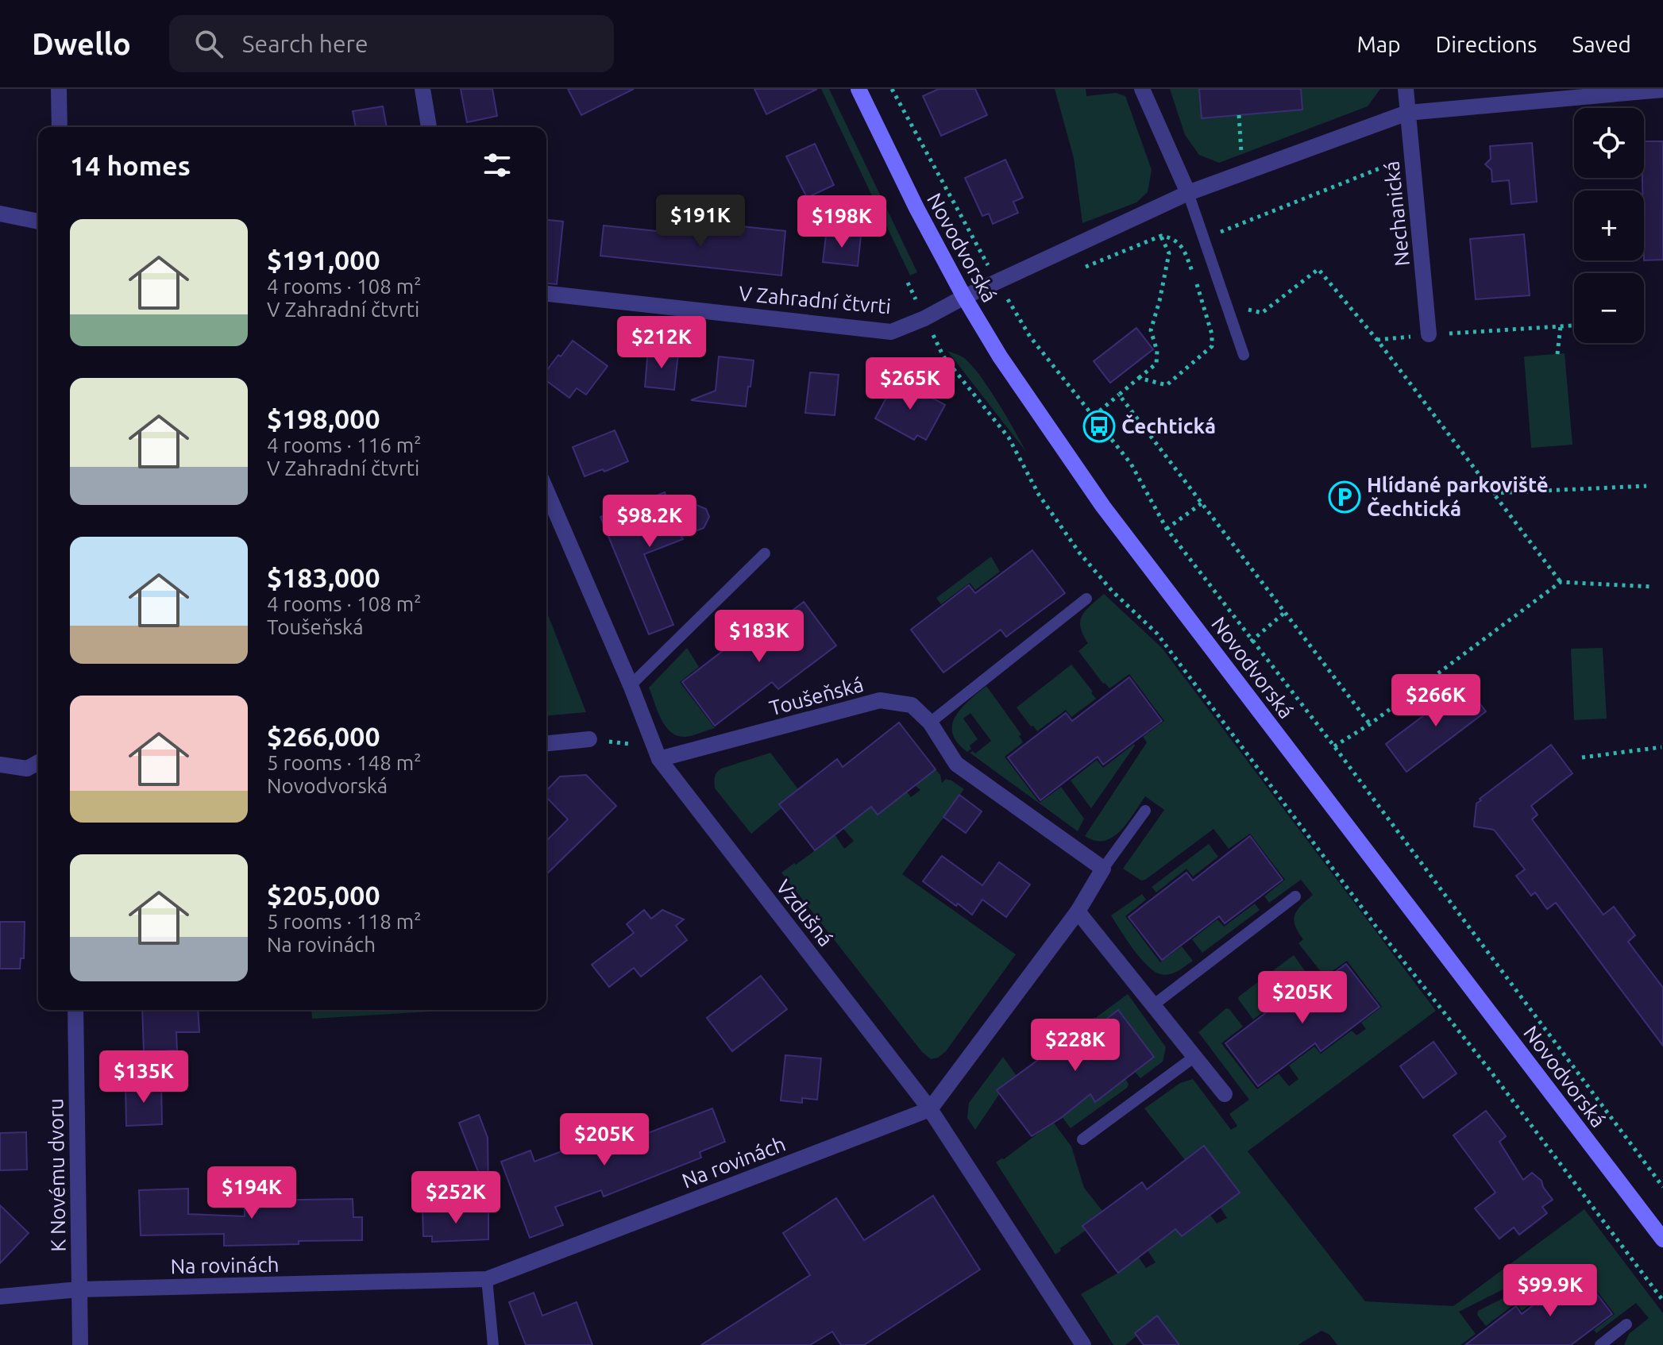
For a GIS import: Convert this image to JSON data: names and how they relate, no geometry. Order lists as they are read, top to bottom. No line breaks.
{"streets":{"main road":["Novodvorská"],"street":["Nechanická","V Zahradní čtvrti","Toušeňská","Vzdušná","Na rovinách","K Novému dvoru"]},"crossings":[["Novodvorská","V Zahradní čtvrti"],["Toušeňská","Vzdušná"],["Vzdušná","Na rovinách"],["Na rovinách","K Novému dvoru"]],"places":{"bus stop":["Čechtická"],"parking":["Hlídané parkoviště Čechtická"]},"page":{"header":"Dwello","search":"Search here","nav":["Map","Directions","Saved"],"map_buttons":["+","−"],"heading":"14 homes","price":["$191K","$198K","$212K","$265K","$98.2K","$183K","$266K","$205K","$228K","$135K","$205K","$194K","$252K","$99.9K"],"list":[{"name":"$191,000","note":"4 rooms · 108 m² · V Zahradní čtvrti"},{"name":"$198,000","note":"4 rooms · 116 m² · V Zahradní čtvrti"},{"name":"$183,000","note":"4 rooms · 108 m² · Toušeňská"},{"name":"$266,000","note":"5 rooms · 148 m² · Novodvorská"},{"name":"$205,000","note":"5 rooms · 118 m² · Na rovinách"}]}}
